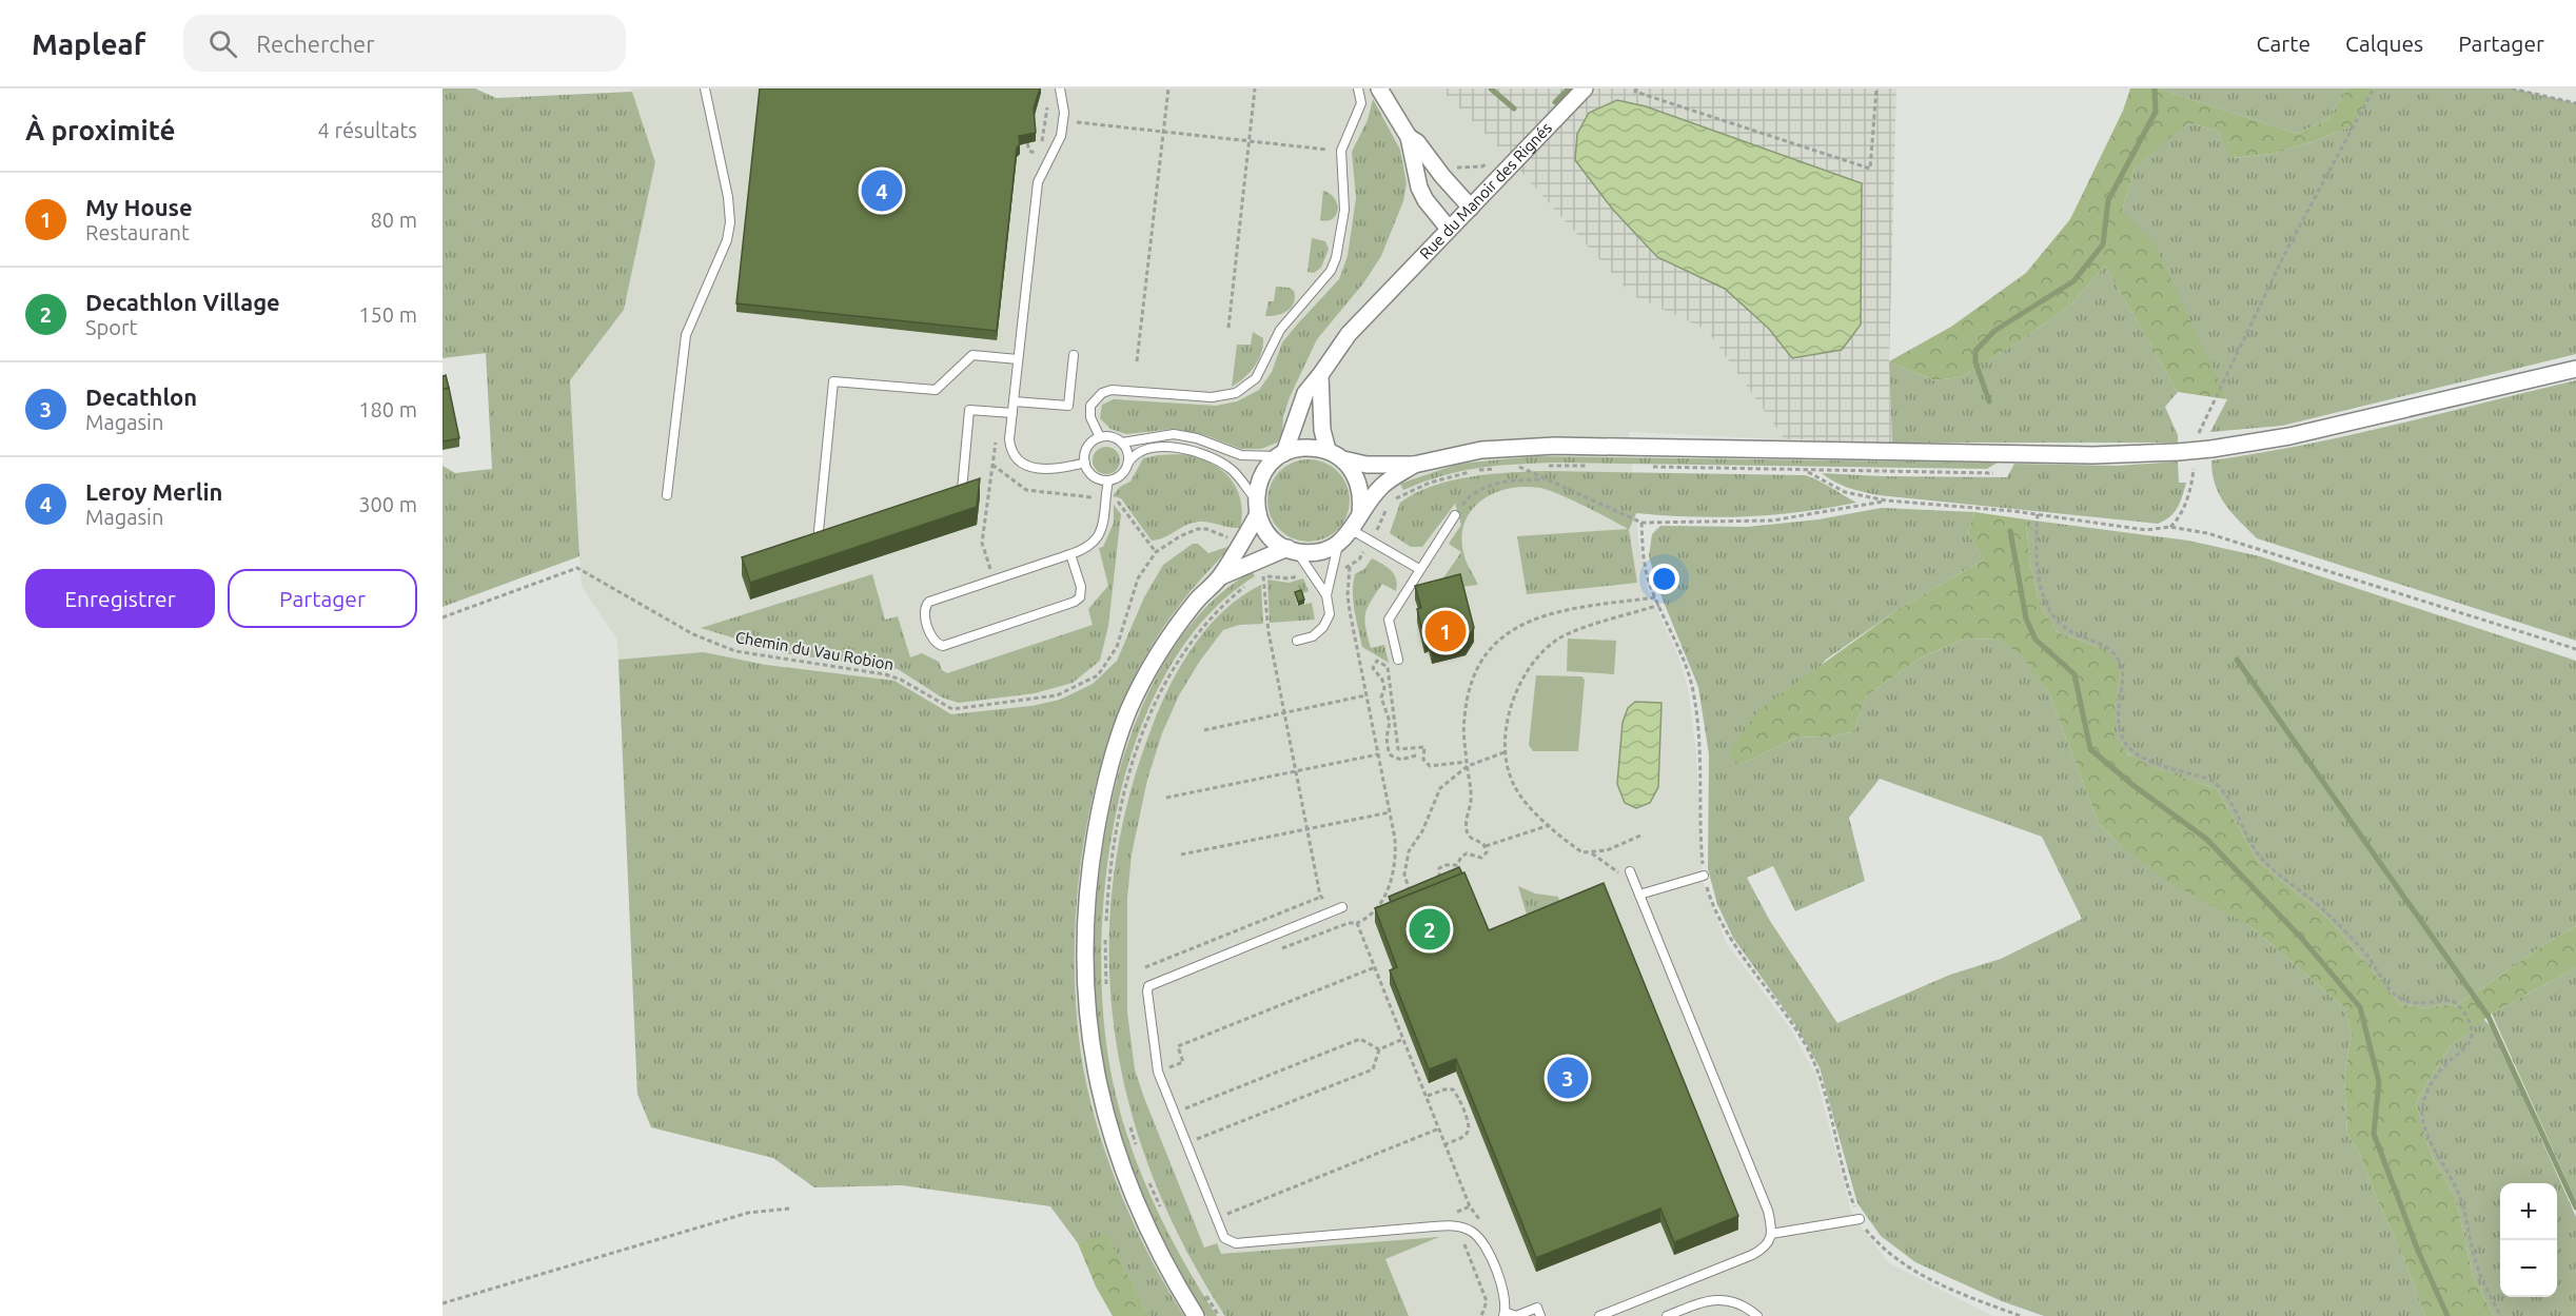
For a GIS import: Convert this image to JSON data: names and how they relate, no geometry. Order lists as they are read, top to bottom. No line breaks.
{"streets":{"street":["Rue du Manoir des Rignés"],"path":["Chemin du Vau Robion"]},"page":{"header":"Mapleaf","search":"Rechercher","nav":["Carte","Calques","Partager"],"heading":["À proximité","4 résultats"],"pins":["4","1","2","3"],"list":[{"mark":"1","name":"My House","note":"Restaurant","value":"80 m"},{"mark":"2","name":"Decathlon Village","note":"Sport","value":"150 m"},{"mark":"3","name":"Decathlon","note":"Magasin","value":"180 m"},{"mark":"4","name":"Leroy Merlin","note":"Magasin","value":"300 m"}],"buttons":["Enregistrer","Partager"],"map_buttons":["+","−"]}}
